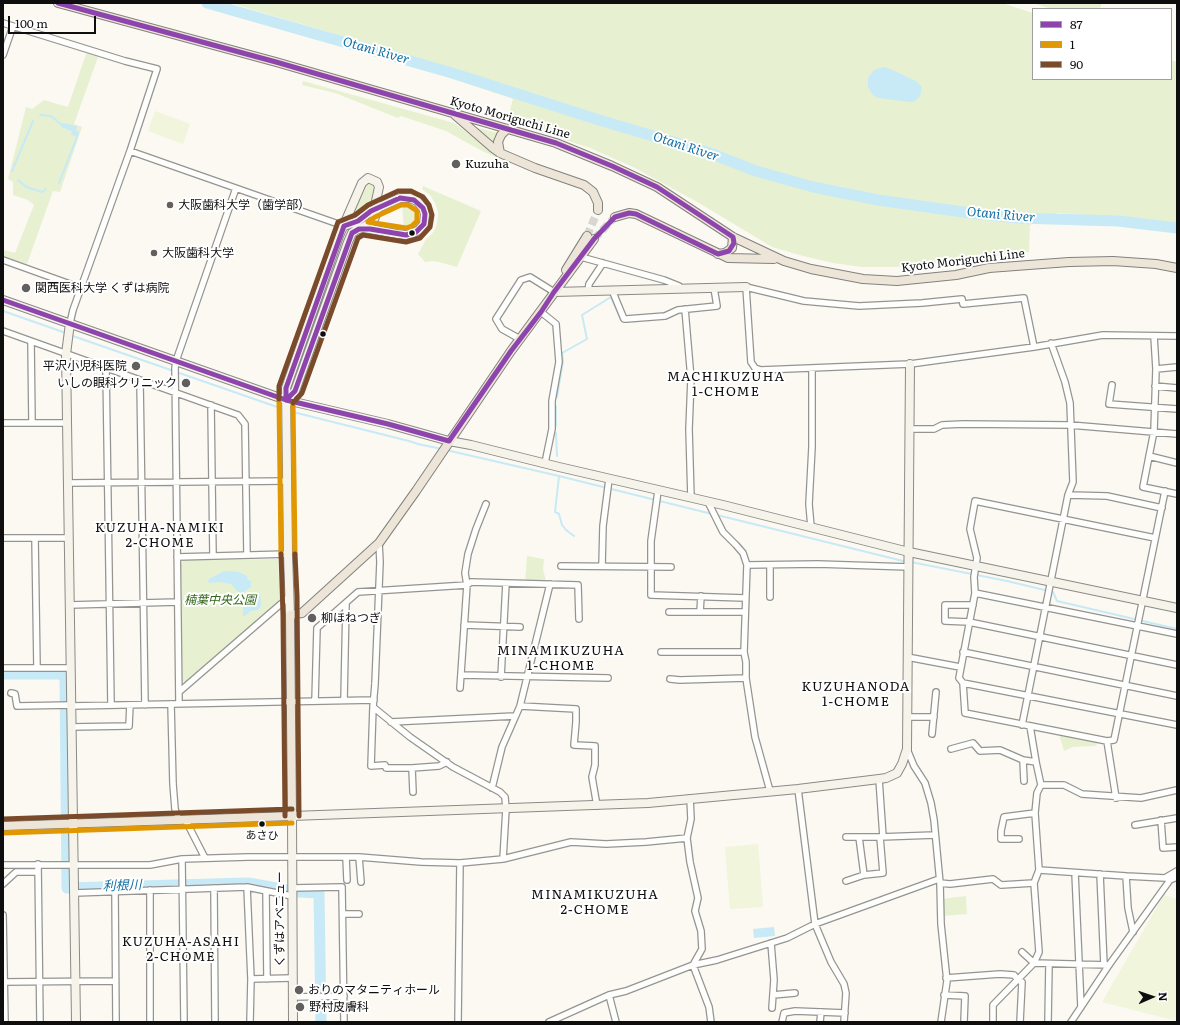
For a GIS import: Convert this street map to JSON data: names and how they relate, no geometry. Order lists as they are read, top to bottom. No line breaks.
{"streets":{"main road":["Kyoto Moriguchi Line"],"street":["くずはアベニュー"]},"districts":["MACHIKUZUHA 1-CHOME","KUZUHA-NAMIKI 2-CHOME","MINAMIKUZUHA 1-CHOME","KUZUHANODA 1-CHOME","MINAMIKUZUHA 2-CHOME","KUZUHA-ASAHI 2-CHOME"],"water":["Otani River","利根川"],"parks":["楠葉中央公園"],"places":["Kuzuha","大阪歯科大学（歯学部）","大阪歯科大学","関西医科大学 くずは病院","平沢小児科医院","いしの眼科クリニック","柳ほねつぎ","あさひ","おりのマタニティホール","野村皮膚科"],"lines":["transit line 87","transit line 90","transit line 1"],"legend":["87","1","90"],"scale_bar":"100 m","north":"right"}
